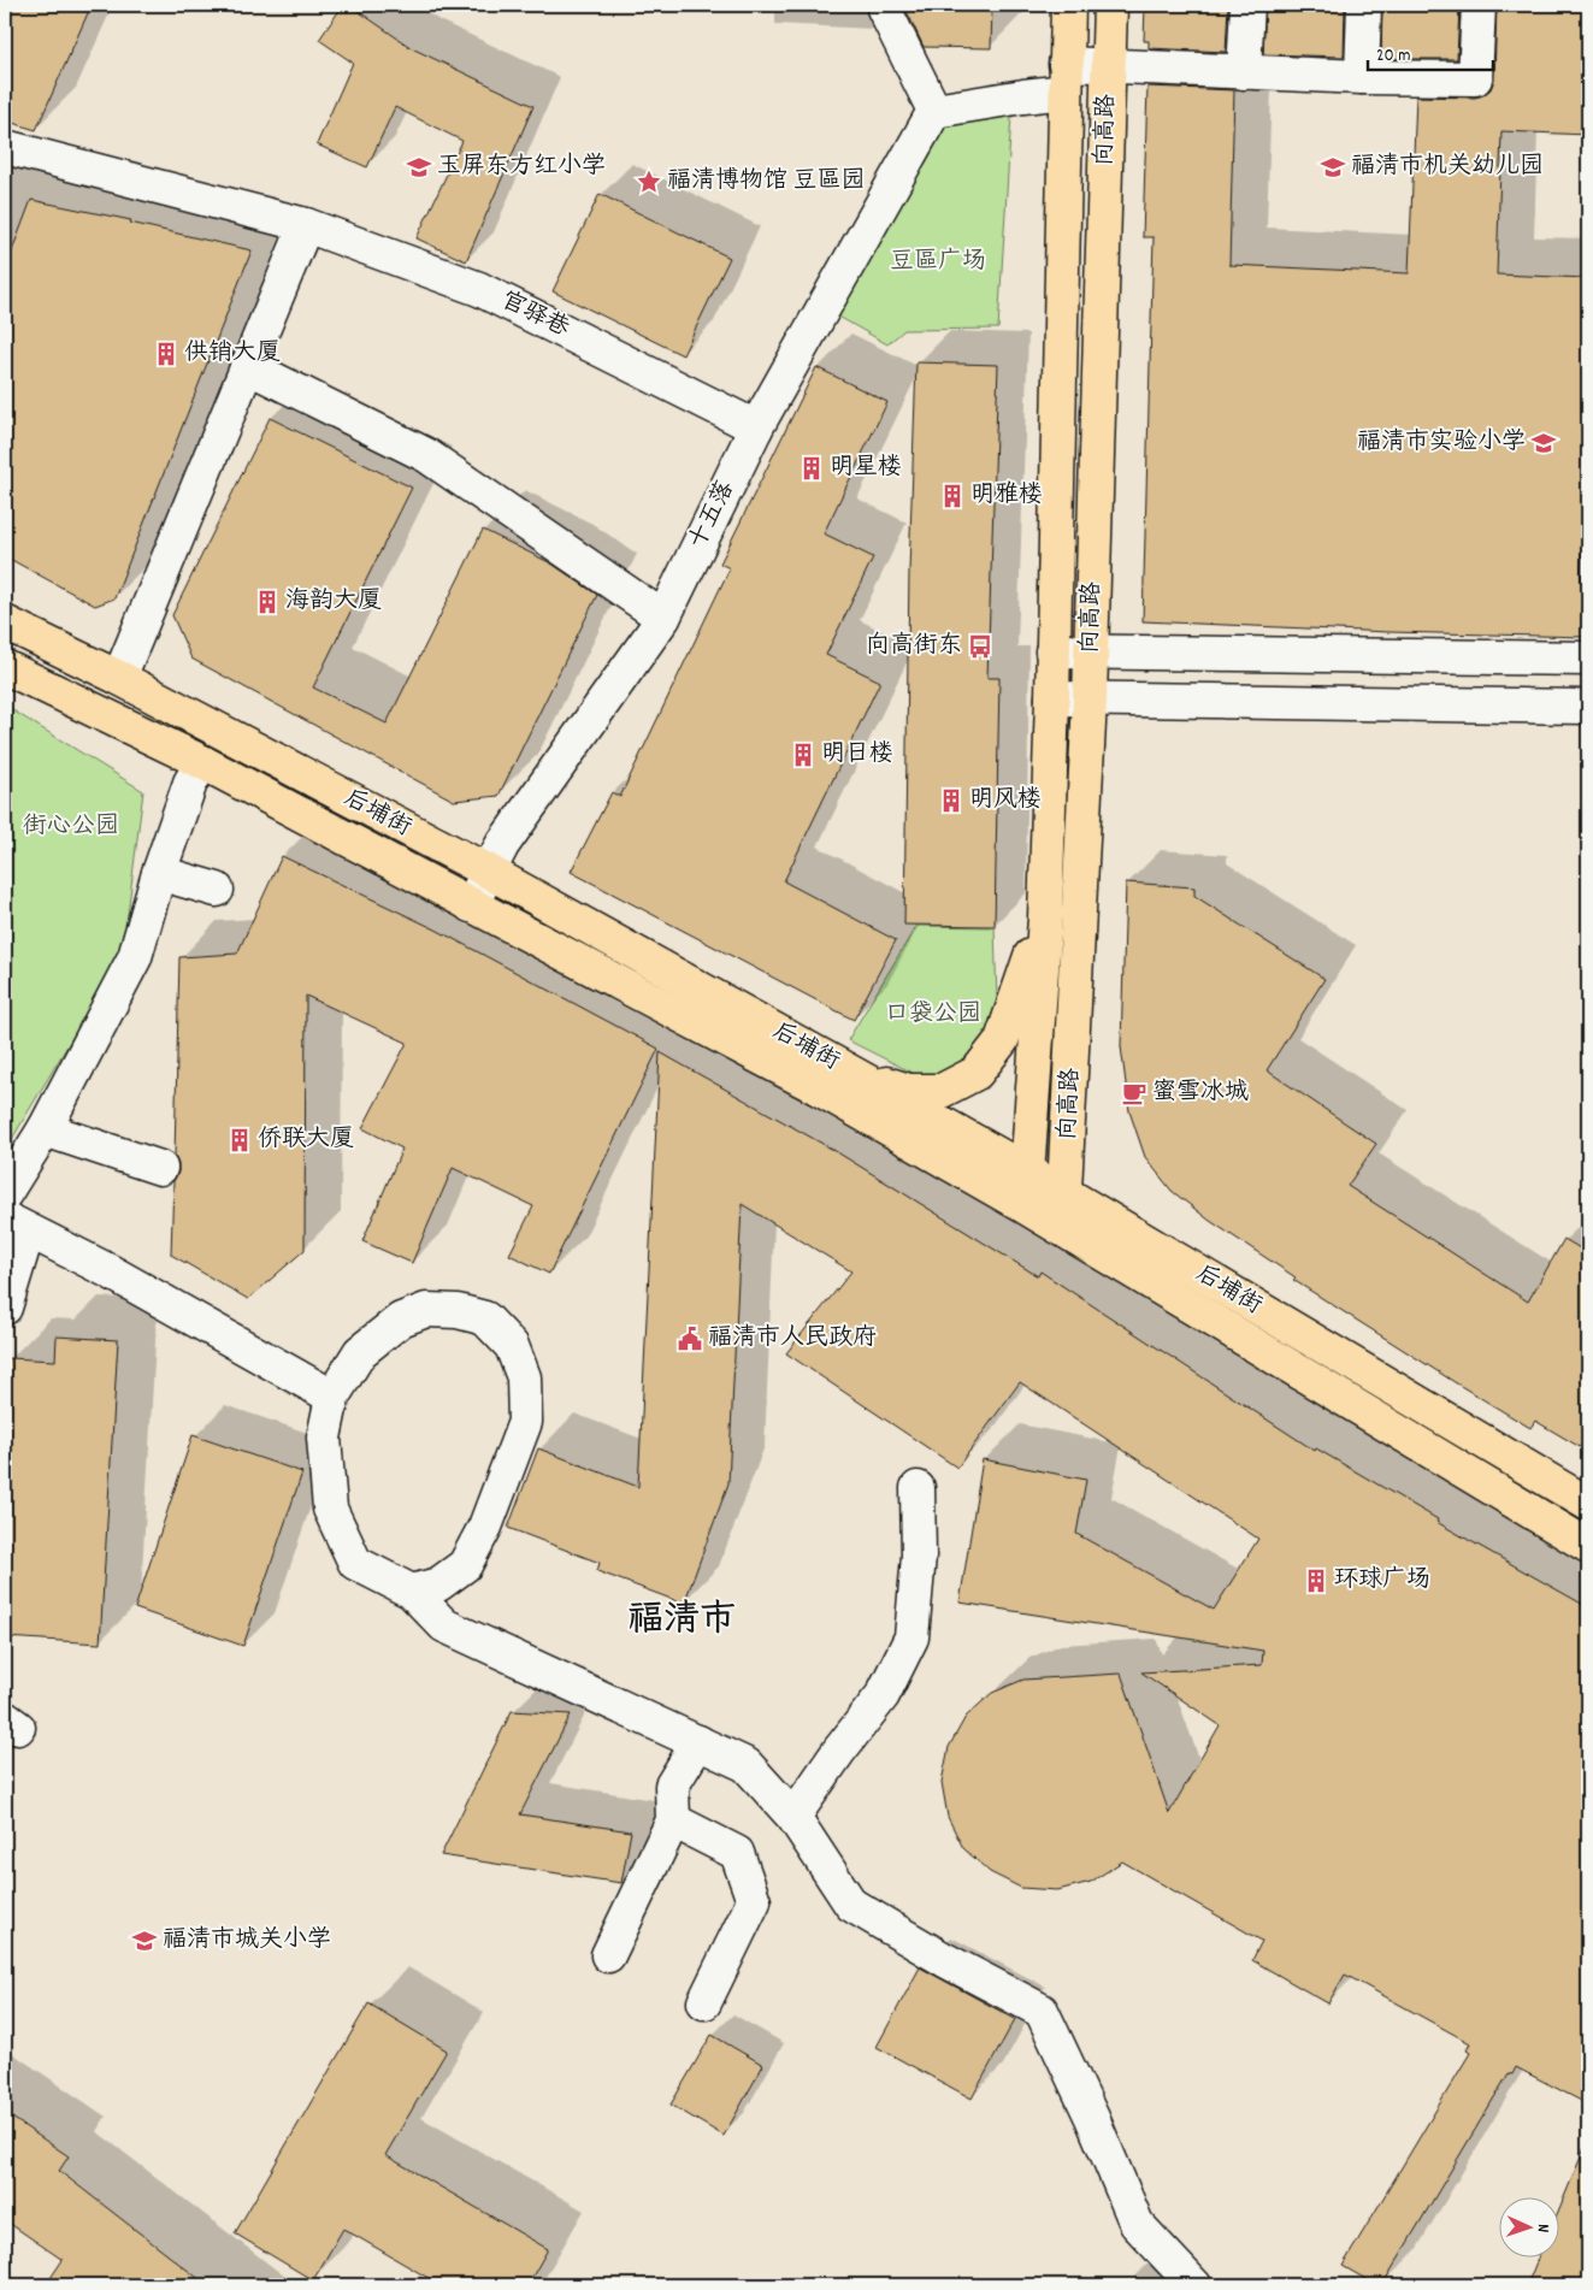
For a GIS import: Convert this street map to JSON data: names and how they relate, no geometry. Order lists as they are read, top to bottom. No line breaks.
{"streets":{"main road":["向高路","后埔街"],"street":["官驿巷","十五落"]},"crossings":[["向高路","后埔街"],["官驿巷","十五落"],["十五落","后埔街"]],"districts":["福清市"],"parks":["豆區广场","街心公园","口袋公园"],"places":{"school or university":["玉屏东方红小学","福清市机关幼儿园","福清市实验小学","福清市城关小学"],"place":["福清博物馆 豆區园"],"building":["供销大厦","明星楼","明雅楼","海韵大厦","明日楼","明风楼","侨联大厦","环球广场"],"bus stop":["向高街东"],"cafe":["蜜雪冰城"],"public building":["福清市人民政府"]},"scale_bar":"20 m","north":"right"}
